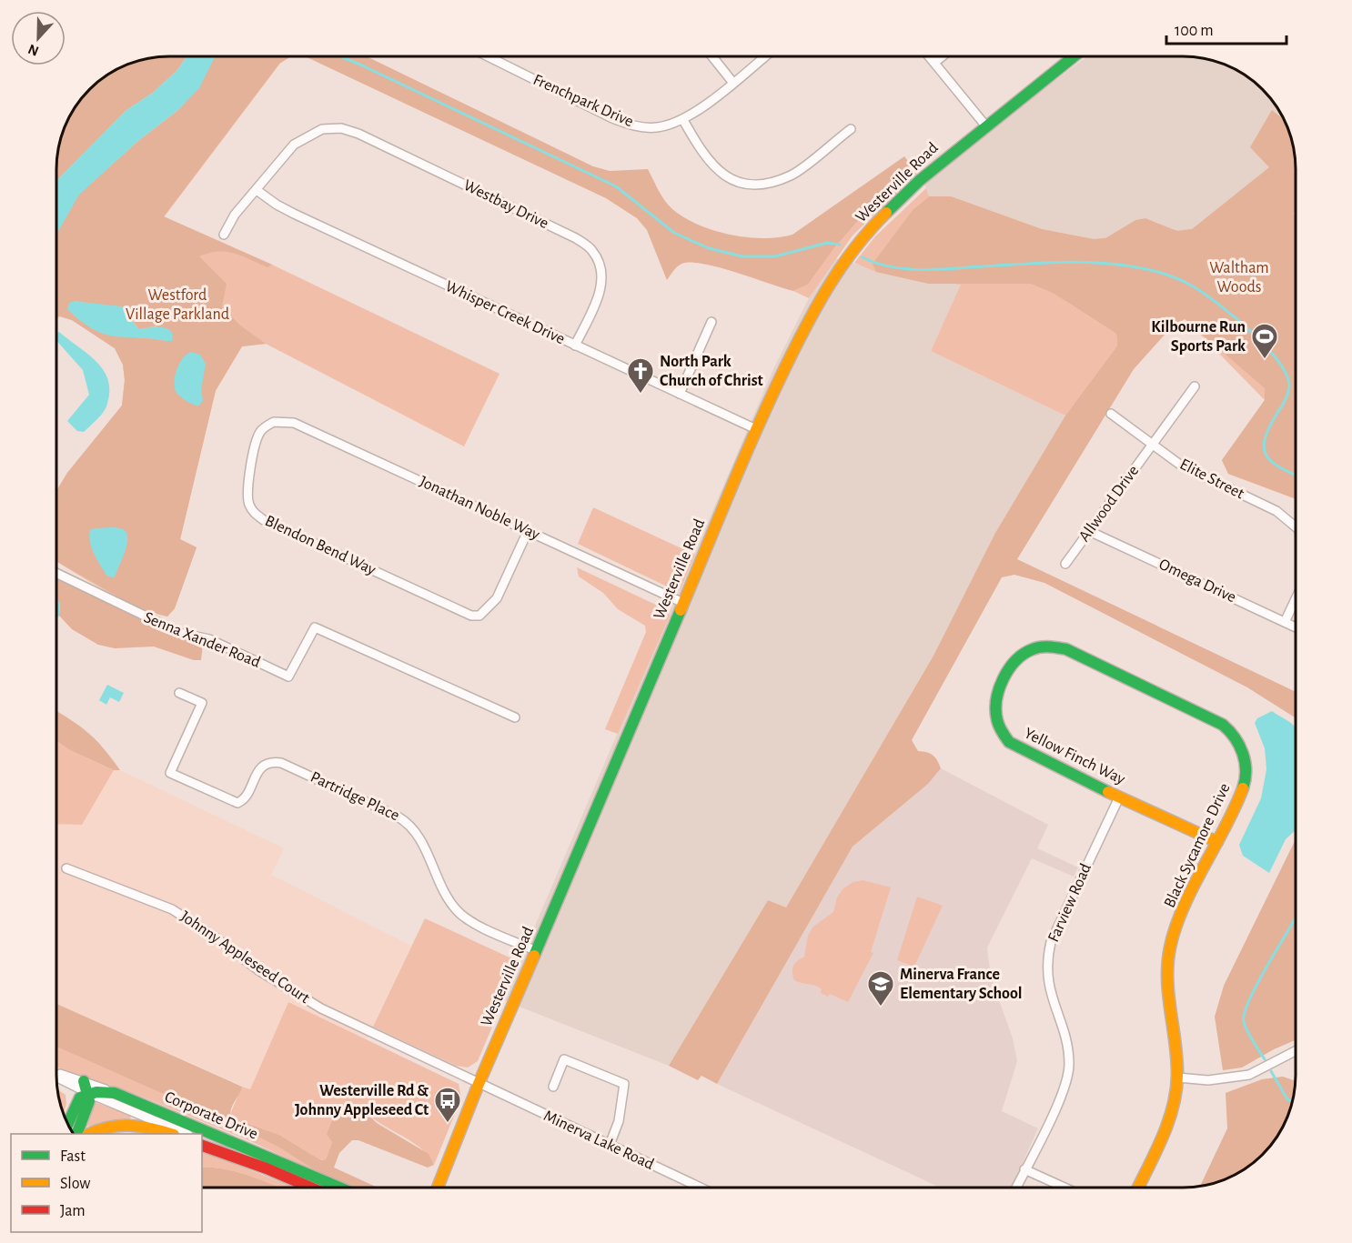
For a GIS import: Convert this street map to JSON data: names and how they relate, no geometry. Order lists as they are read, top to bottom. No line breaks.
{"streets":{"main road":["Westerville Road","Yellow Finch Way","Black Sycamore Drive","Corporate Drive"],"street":["Frenchpark Drive","Westbay Drive","Whisper Creek Drive","Elite Street","Allwood Drive","Jonathan Noble Way","Blendon Bend Way","Omega Drive","Senna Xander Road","Partridge Place","Farview Road","Johnny Appleseed Court","Minerva Lake Road"]},"crossings":[["Westerville Road","Whisper Creek Drive"],["Westerville Road","Jonathan Noble Way"],["Westerville Road","Partridge Place"],["Westerville Road","Johnny Appleseed Court"],["Westerville Road","Minerva Lake Road"],["Westbay Drive","Whisper Creek Drive"],["Elite Street","Allwood Drive"],["Allwood Drive","Omega Drive"],["Jonathan Noble Way","Blendon Bend Way"],["Yellow Finch Way","Black Sycamore Drive"],["Yellow Finch Way","Farview Road"],["Johnny Appleseed Court","Minerva Lake Road"]],"parks":["Waltham Woods","Westford Village Parkland"],"places":{"sports":["Kilbourne Run Sports Park"],"church":["North Park Church of Christ"],"school or university":["Minerva France Elementary School"],"bus stop":["Westerville Rd & Johnny Appleseed Ct"]},"legend":["Fast","Slow","Jam"],"scale_bar":"100 m","north":"bottom"}
